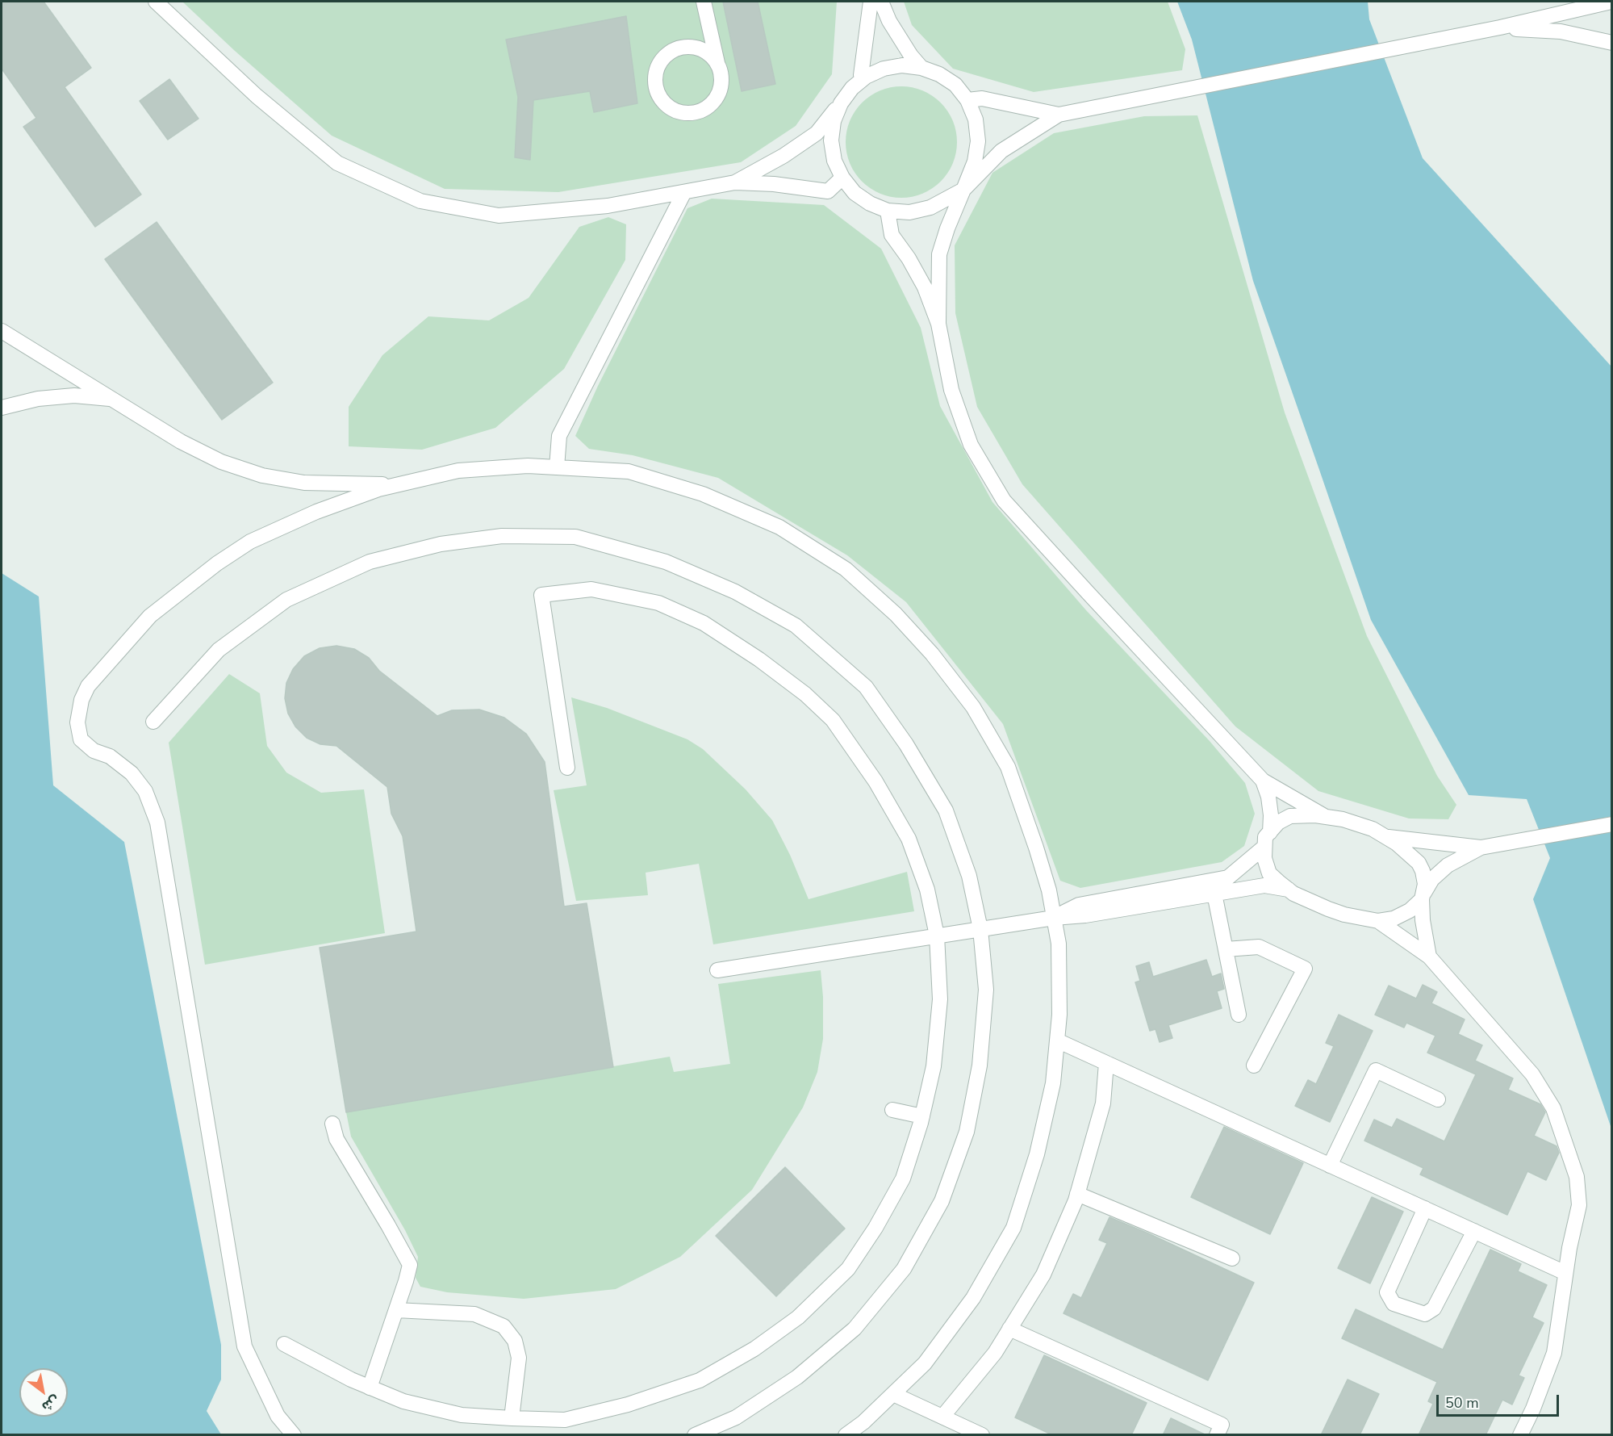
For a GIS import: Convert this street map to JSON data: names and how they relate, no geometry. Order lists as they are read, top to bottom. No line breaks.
{"scale_bar":"50 m","north":"bottom right"}
